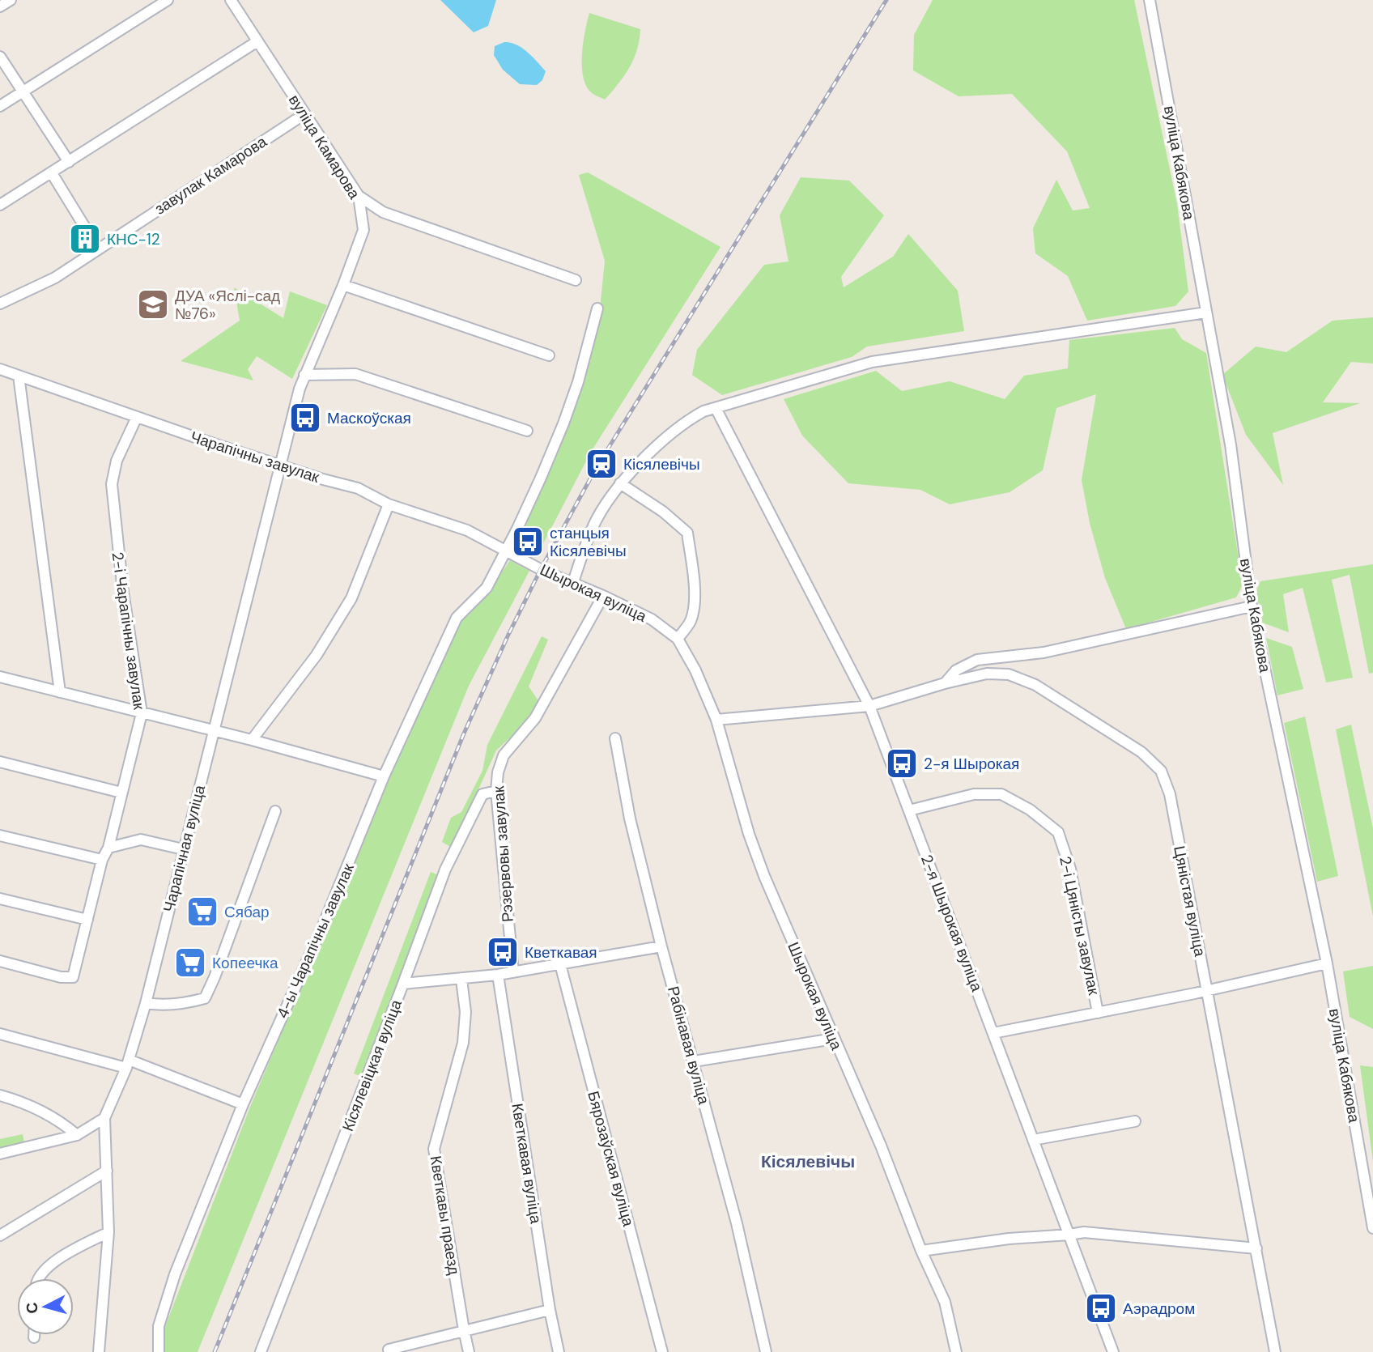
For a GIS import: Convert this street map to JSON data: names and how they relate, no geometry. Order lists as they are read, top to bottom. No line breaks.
{"streets":{"street":["вуліца Камарова","вуліца Кабякова","завулак Камарова","Чарапічны завулак","Шырокая вуліца","2-і Чарапічны завулак","Чарапічная вуліца","Рэзервовы завулак","Цяністая вуліца","2-я Шырокая вуліца","2-і Цяністы завулак","4-ы Чарапічны завулак","Рабінавая вуліца","Кісялевіцкая вуліца","Бярозаўская вуліца","Кветкавая вуліца","Кветкавы праезд"]},"crossings":[["вуліца Камарова","завулак Камарова"],["вуліца Камарова","Чарапічны завулак"],["вуліца Камарова","Чарапічная вуліца"],["Чарапічны завулак","Шырокая вуліца"],["Чарапічны завулак","2-і Чарапічны завулак"],["Чарапічны завулак","Чарапічная вуліца"],["Чарапічны завулак","4-ы Чарапічны завулак"],["Шырокая вуліца","Рэзервовы завулак"],["Шырокая вуліца","Цяністая вуліца"],["Шырокая вуліца","4-ы Чарапічны завулак"],["Рэзервовы завулак","Кісялевіцкая вуліца"],["Цяністая вуліца","2-я Шырокая вуліца"],["2-я Шырокая вуліца","2-і Цяністы завулак"]],"districts":["Кісялевічы"],"places":{"building":["КНС-12"],"school or university":["ДУА «Яслі-сад №76»"],"bus stop":["Маскоўская","станцыя Кісялевічы","2-я Шырокая","Кветкавая","Аэрадром"],"station":["Кісялевічы"],"supermarket":["Сябар","Копеечка"]},"north":"left"}
